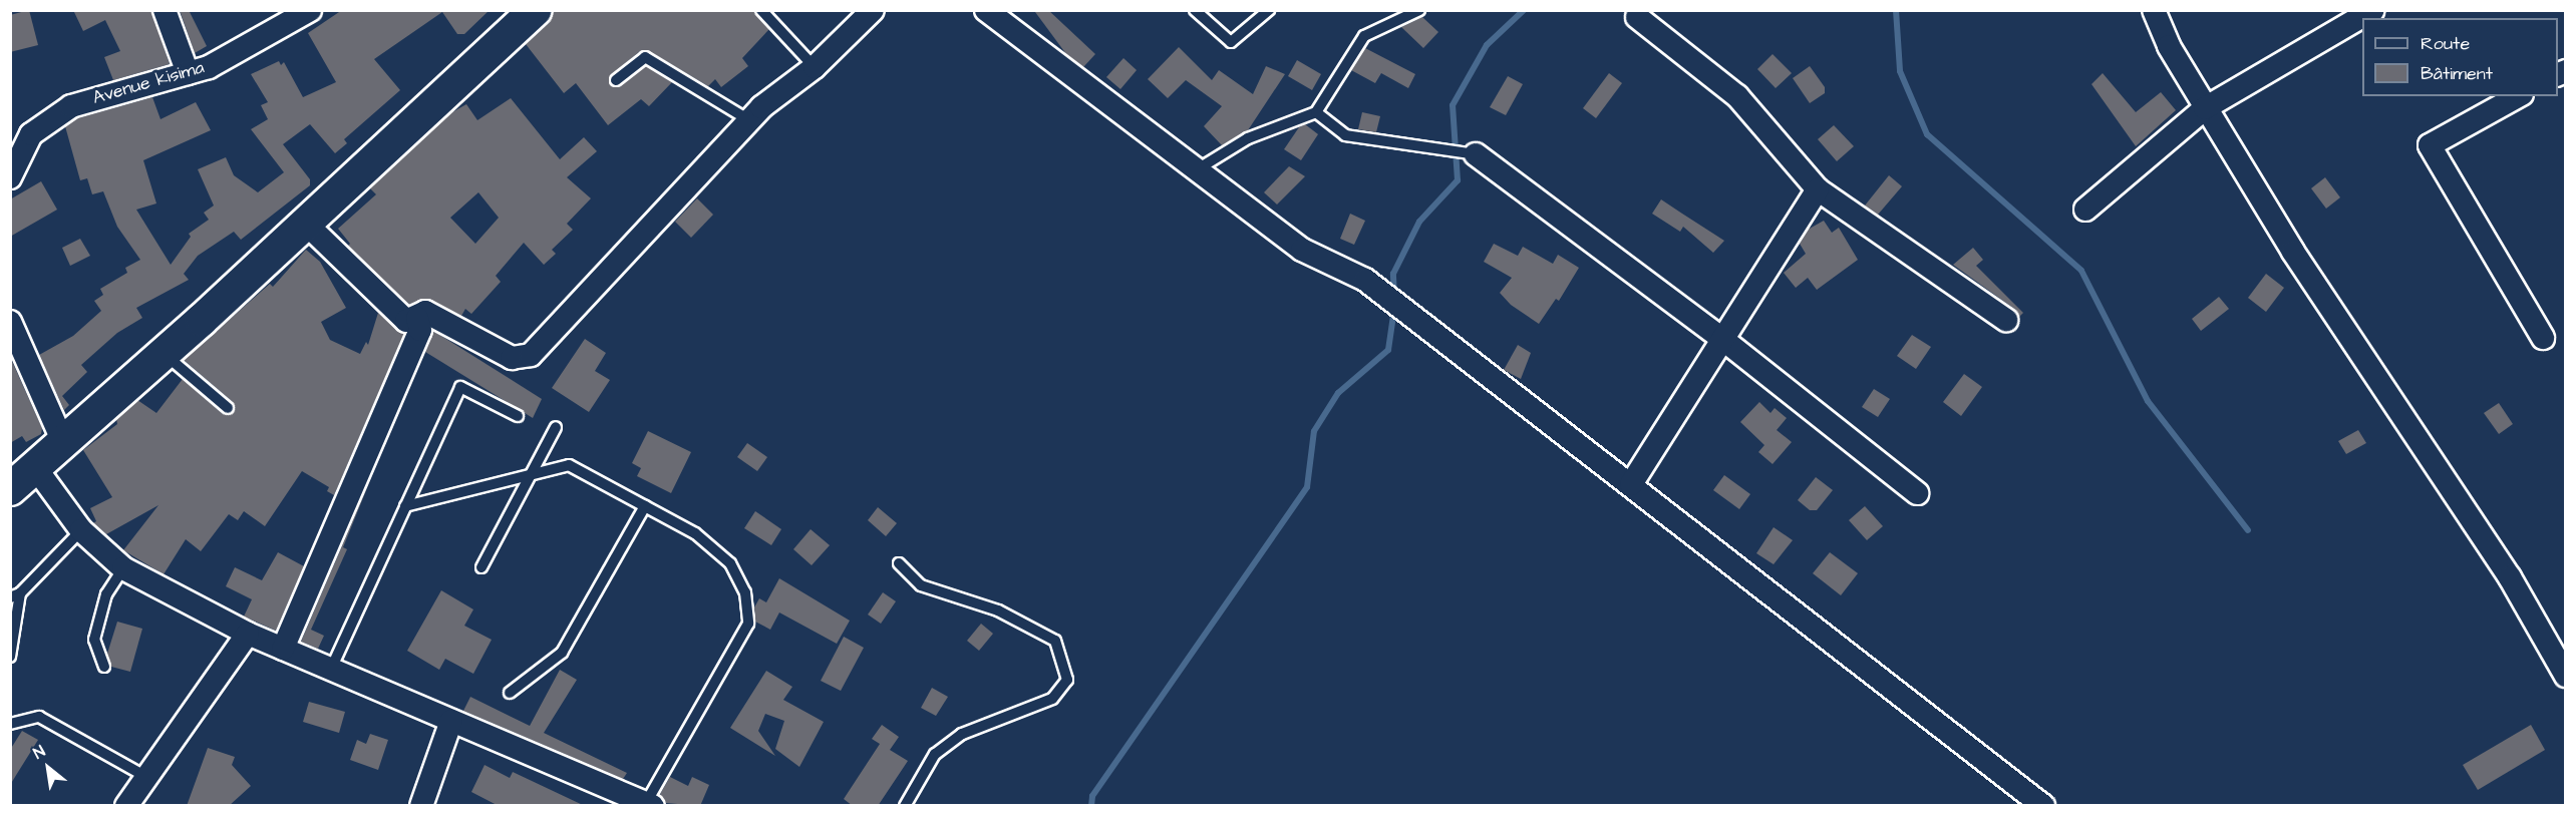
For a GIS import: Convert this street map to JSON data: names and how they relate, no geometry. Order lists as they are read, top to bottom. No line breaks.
{"streets":{"street":["Avenue kisima"]},"legend":["Route","Bâtiment"],"north":"top left"}
